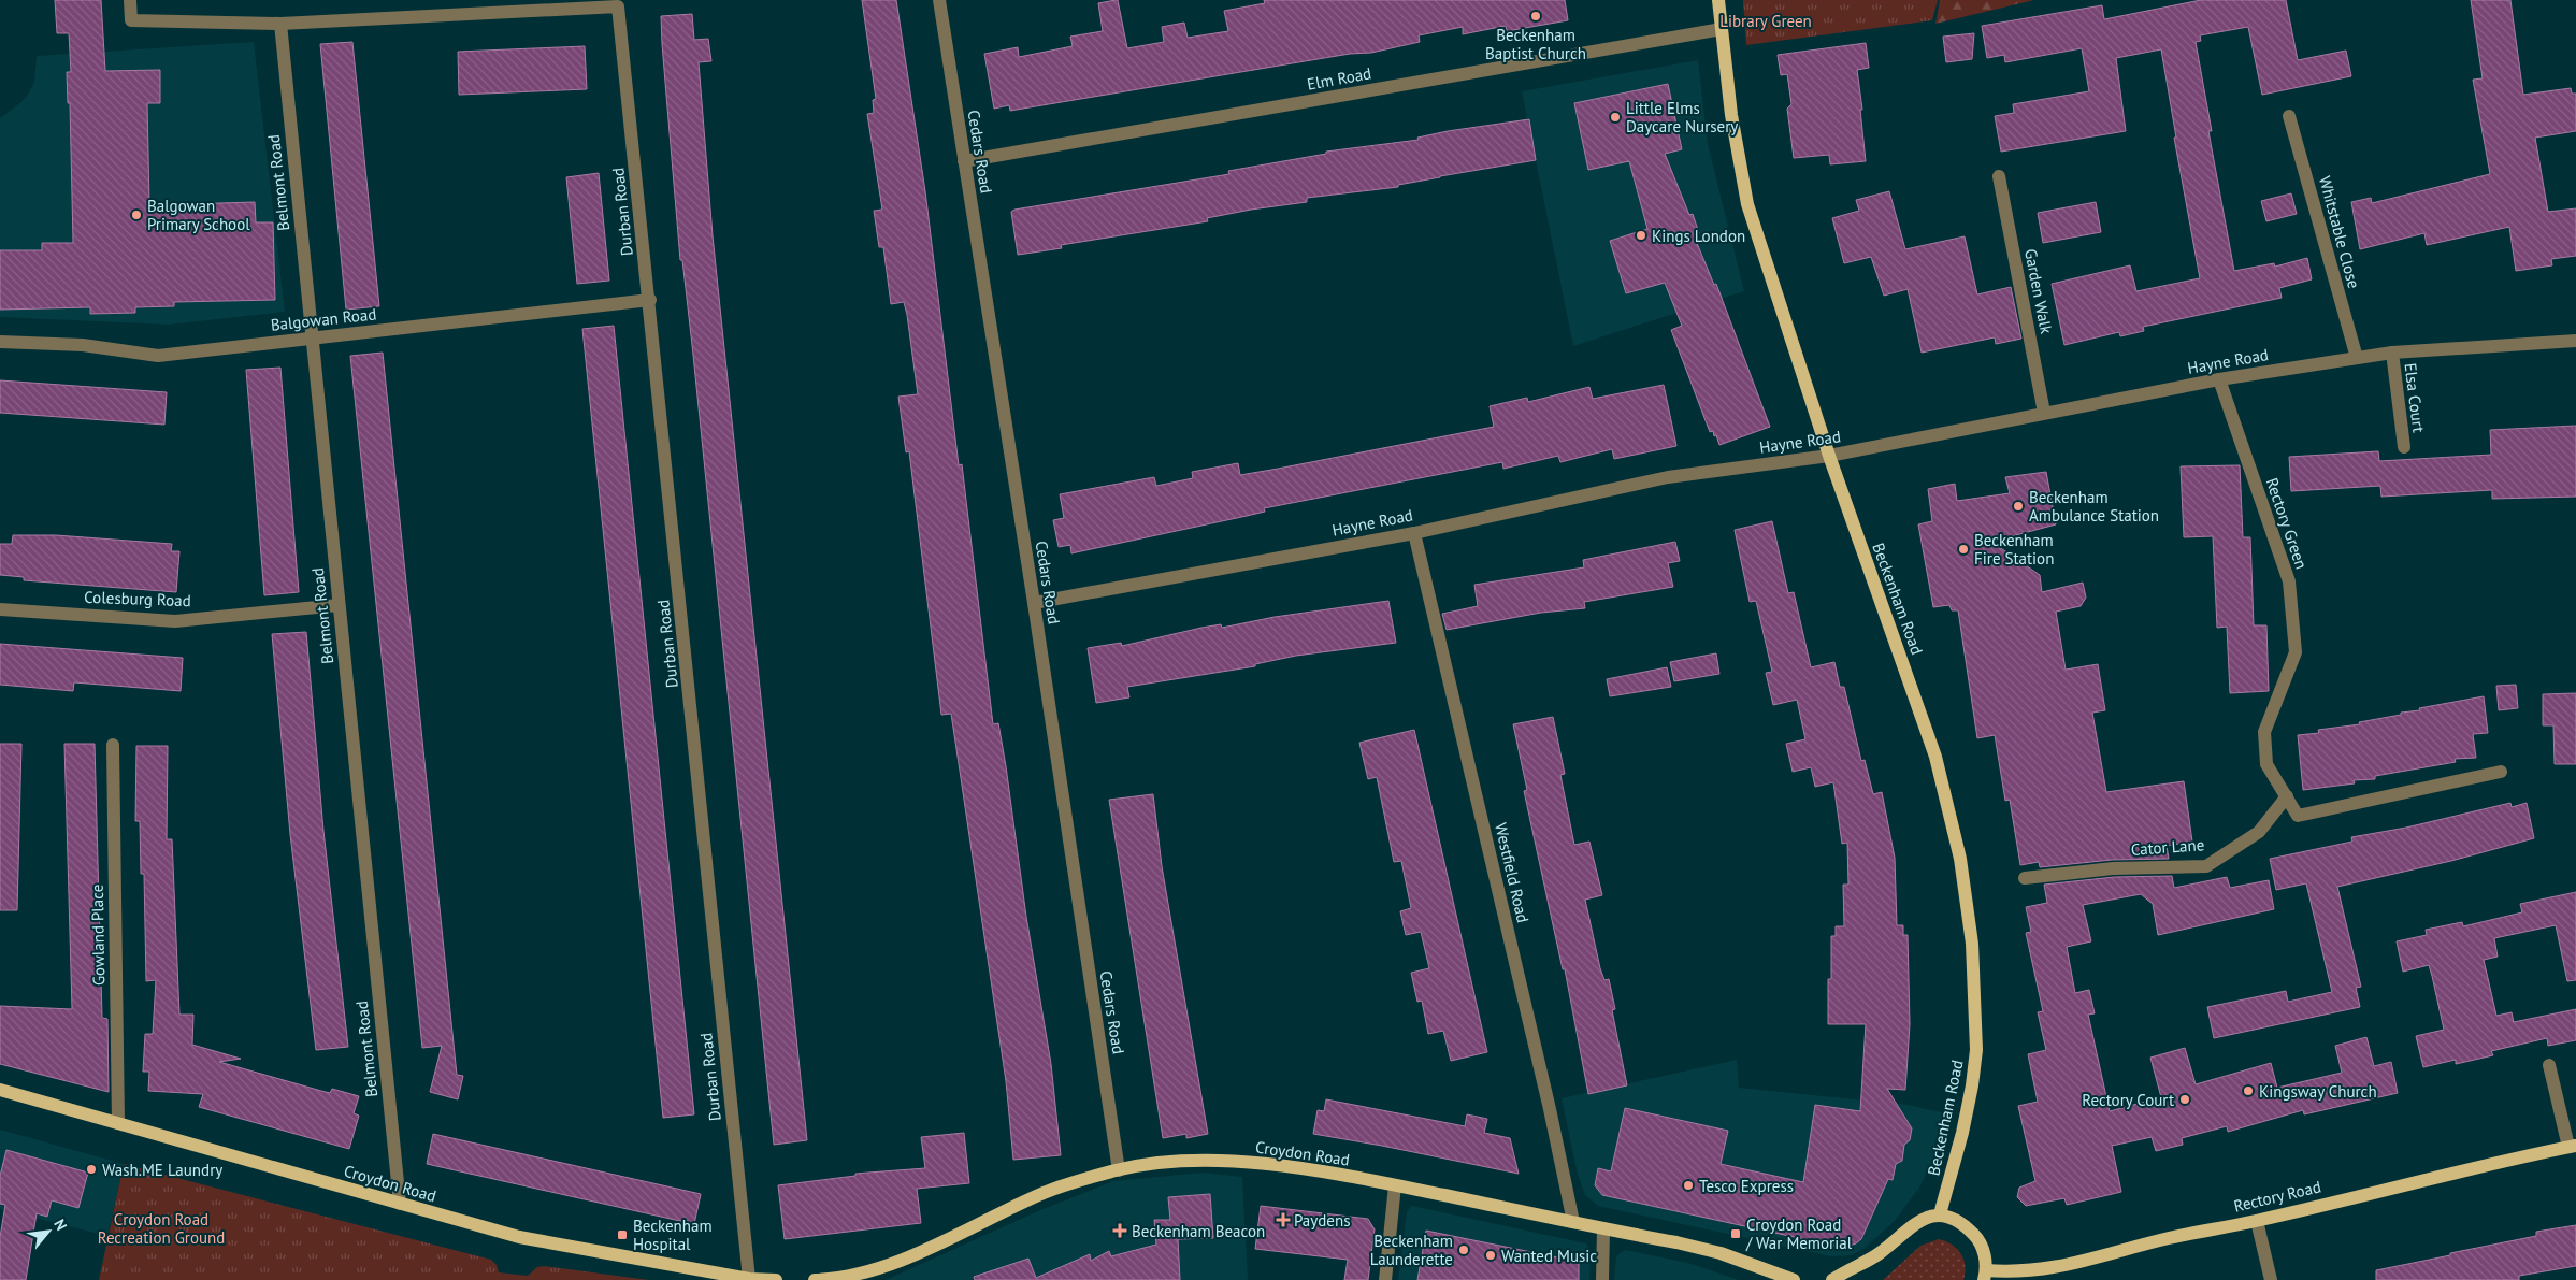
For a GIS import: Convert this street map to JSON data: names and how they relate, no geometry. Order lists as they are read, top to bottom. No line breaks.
{"streets":{"main road":["Beckenham Road","Croydon Road","Rectory Road"],"street":["Elm Road","Cedars Road","Belmont Road","Durban Road","Whitstable Close","Garden Walk","Balgowan Road","Hayne Road","Elsa Court","Rectory Green","Colesburg Road","Cator Lane","Westfield Road","Gowland Place"]},"crossings":[["Elm Road","Cedars Road"],["Elm Road","Beckenham Road"],["Cedars Road","Hayne Road"],["Cedars Road","Croydon Road"],["Belmont Road","Durban Road"],["Belmont Road","Balgowan Road"],["Belmont Road","Colesburg Road"],["Belmont Road","Croydon Road"],["Durban Road","Balgowan Road"],["Durban Road","Croydon Road"],["Whitstable Close","Hayne Road"],["Garden Walk","Hayne Road"],["Hayne Road","Elsa Court"],["Hayne Road","Rectory Green"],["Hayne Road","Beckenham Road"],["Hayne Road","Westfield Road"],["Rectory Green","Cator Lane"],["Westfield Road","Croydon Road"],["Gowland Place","Croydon Road"]],"parks":["Library Green","Croydon Road Recreation Ground"],"places":{"other":["Beckenham Baptist Church","Little Elms Daycare Nursery","Balgowan Primary School","Kings London","Beckenham Ambulance Station","Beckenham Fire Station","Kingsway Church","Rectory Court","Wash.ME Laundry","Tesco Express","Beckenham Launderette","Wanted Music"],"health":["Paydens","Beckenham Beacon"],"transit":["Croydon Road / War Memorial","Beckenham Hospital"]},"north":"top right"}
